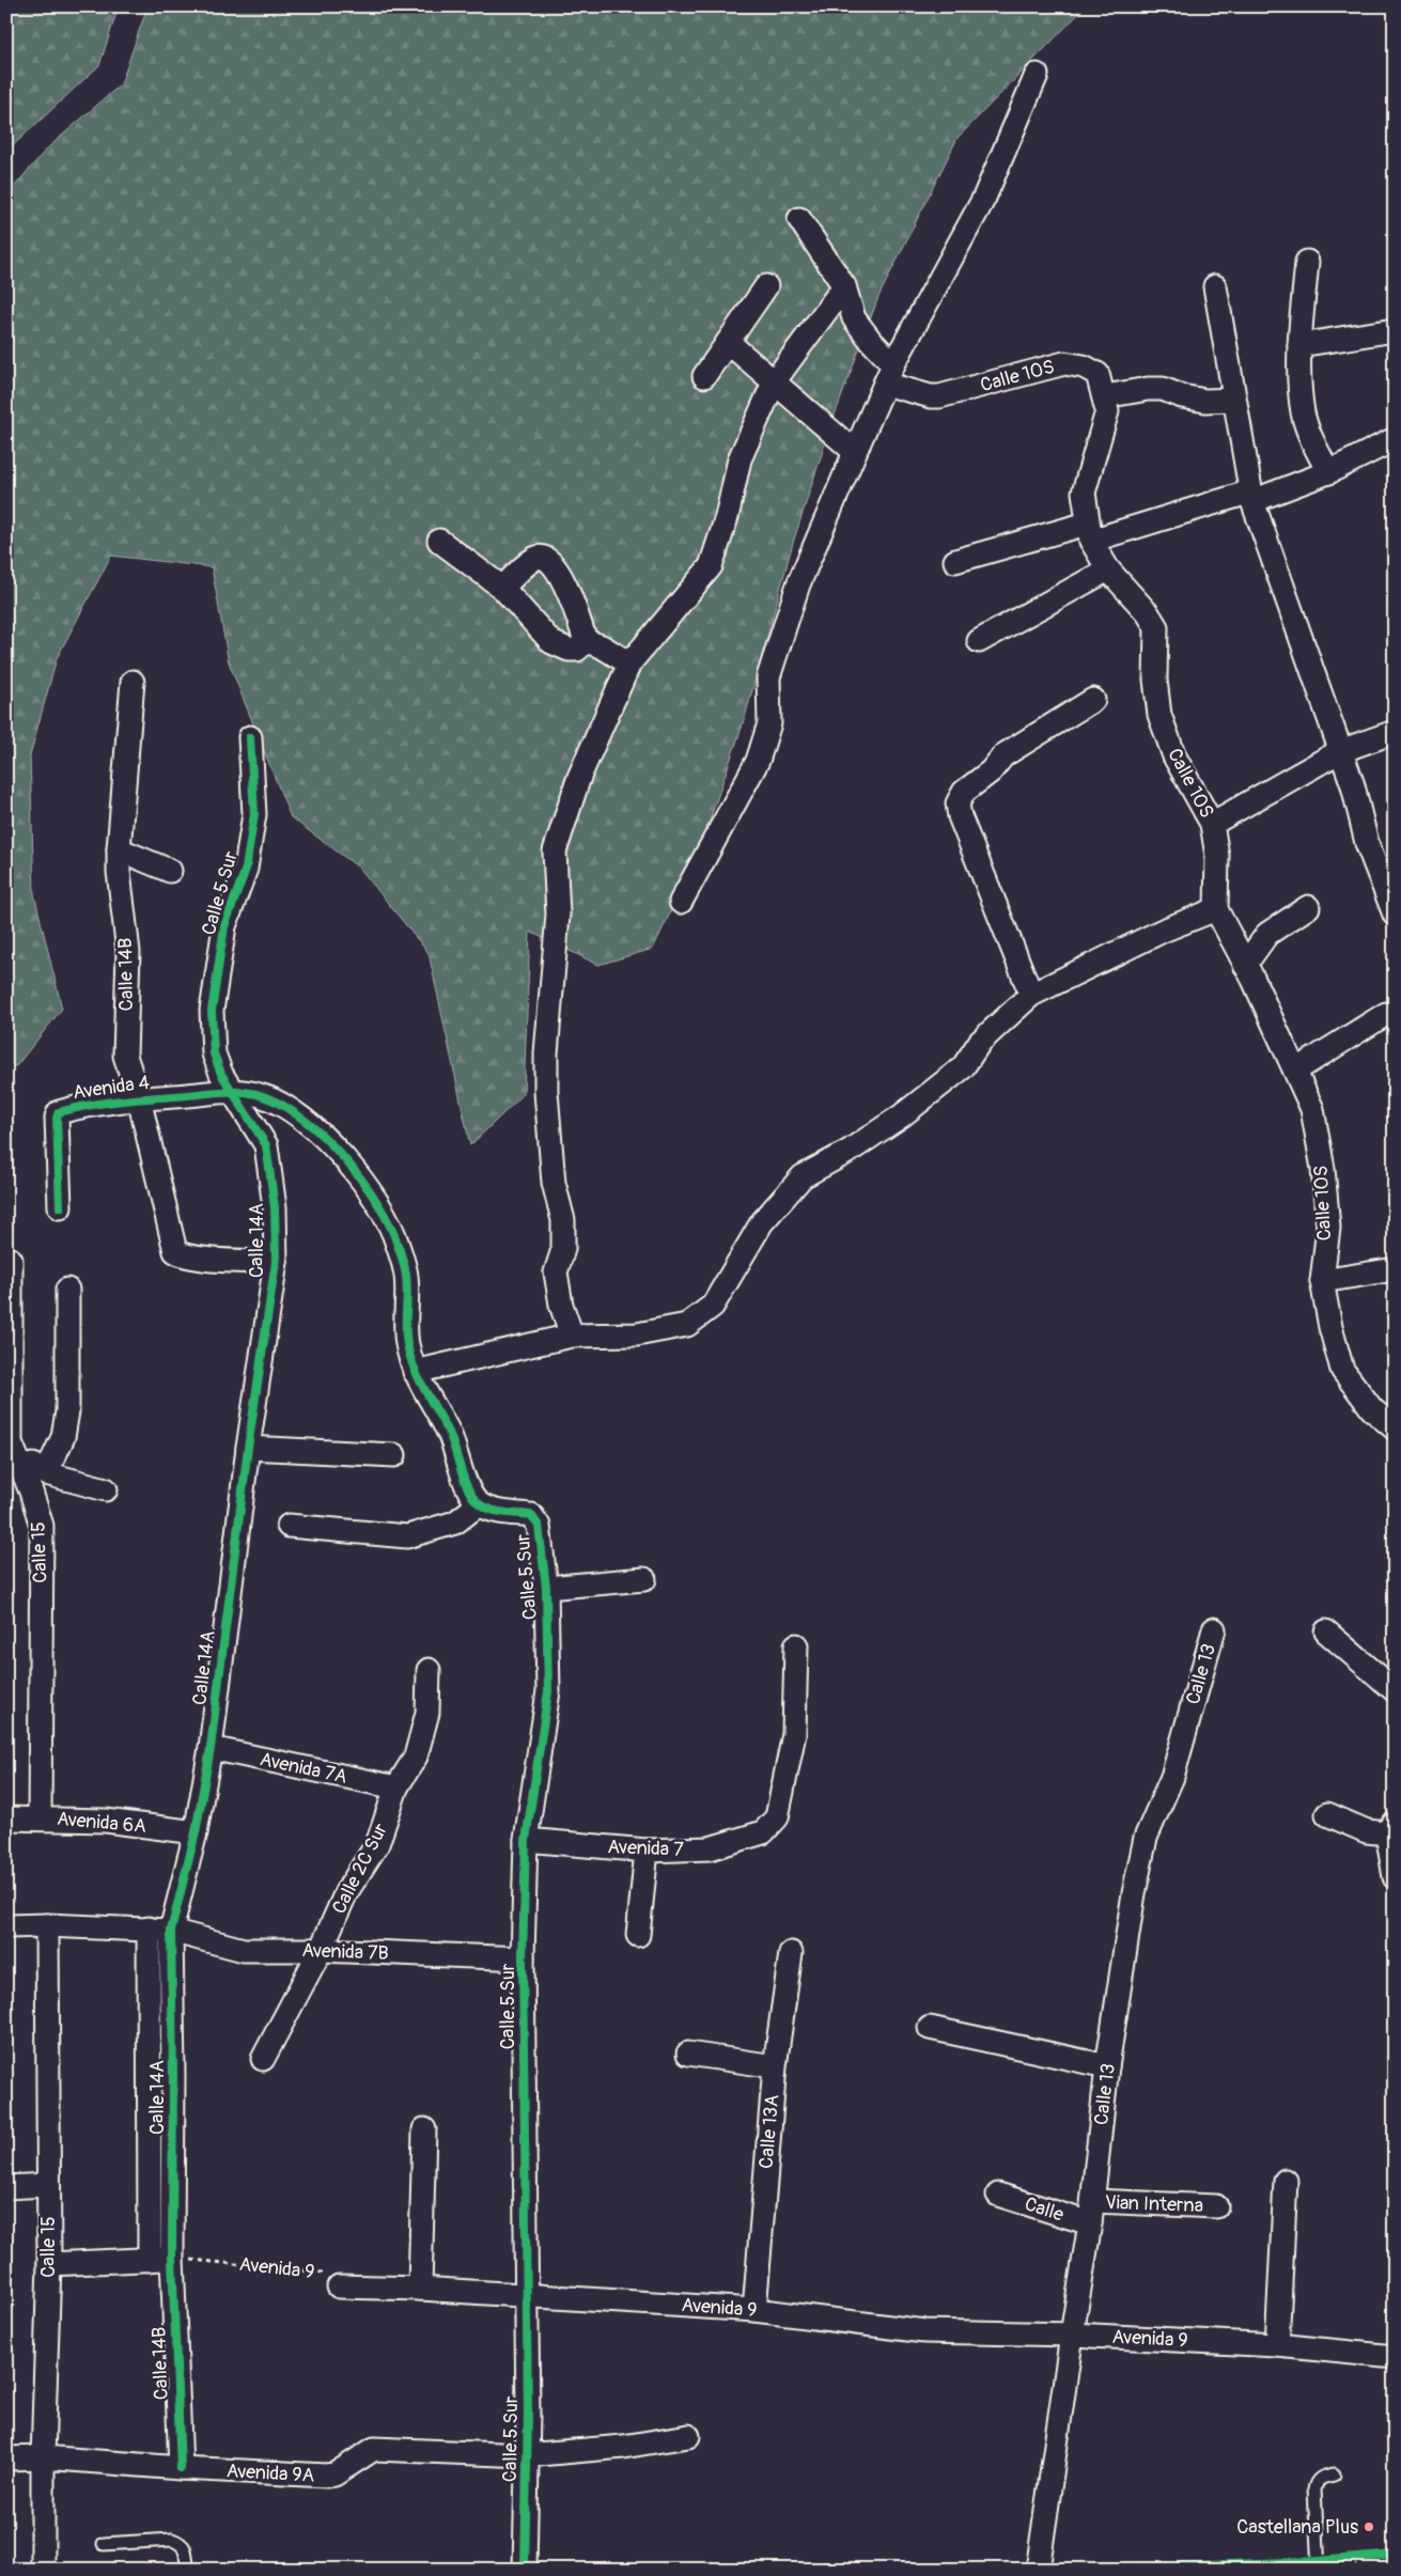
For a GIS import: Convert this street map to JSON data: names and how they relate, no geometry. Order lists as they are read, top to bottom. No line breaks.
{"streets":{"street":["Calle 10S","Calle 5 Sur","Calle 14B","Avenida 4","Calle 14A","Calle 15","Calle 13","Avenida 7A","Avenida 6A","Avenida 7","Calle 2C Sur","Avenida 7B","Calle 13A","Vian Interna","Calle","Avenida 9","Avenida 9A"]},"crossings":[["Calle 5 Sur","Avenida 4"],["Calle 5 Sur","Calle 14A"],["Calle 5 Sur","Avenida 7"],["Calle 5 Sur","Avenida 7B"],["Calle 5 Sur","Avenida 9"],["Calle 5 Sur","Avenida 9A"],["Calle 14B","Avenida 4"],["Calle 14B","Calle 14A"],["Calle 14B","Avenida 9"],["Calle 14B","Avenida 9A"],["Avenida 4","Calle 14A"],["Calle 14A","Avenida 7A"],["Calle 14A","Avenida 6A"],["Calle 14A","Avenida 7B"],["Calle 14A","Avenida 9"],["Calle 15","Avenida 6A"],["Calle 15","Avenida 9A"],["Calle 13","Vian Interna"],["Calle 13","Calle"],["Calle 13","Avenida 9"],["Avenida 7A","Calle 2C Sur"],["Calle 2C Sur","Avenida 7B"],["Calle 13A","Avenida 9"],["Vian Interna","Calle"]],"places":["Castellana Plus"]}
